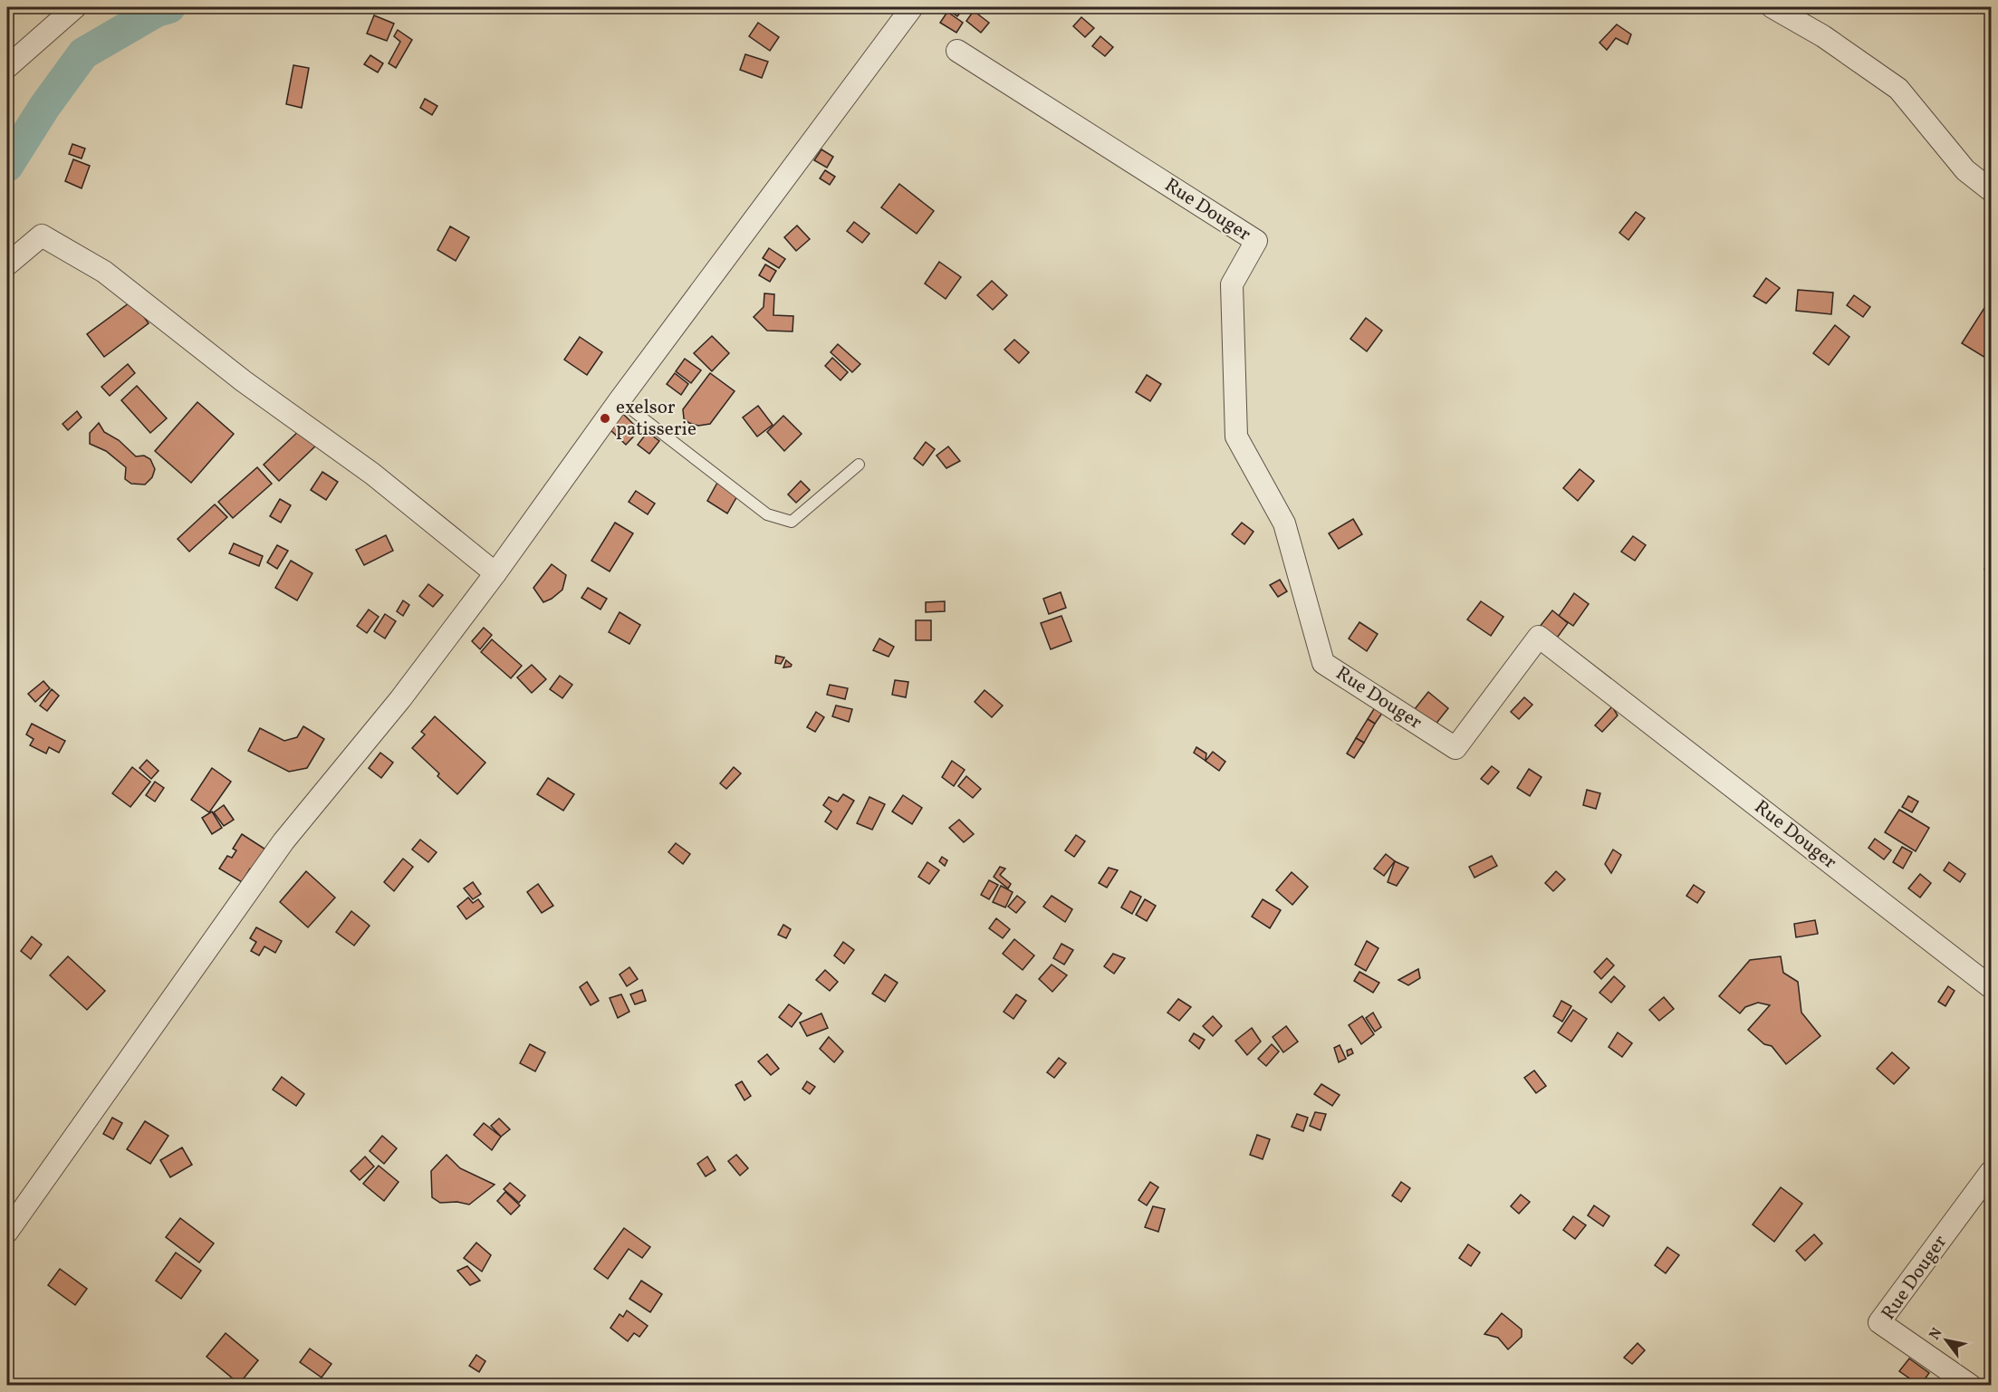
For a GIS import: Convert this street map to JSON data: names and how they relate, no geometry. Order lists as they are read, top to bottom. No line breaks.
{"streets":{"street":["Rue Douger"]},"places":["exelsor patisserie"],"north":"top left"}
